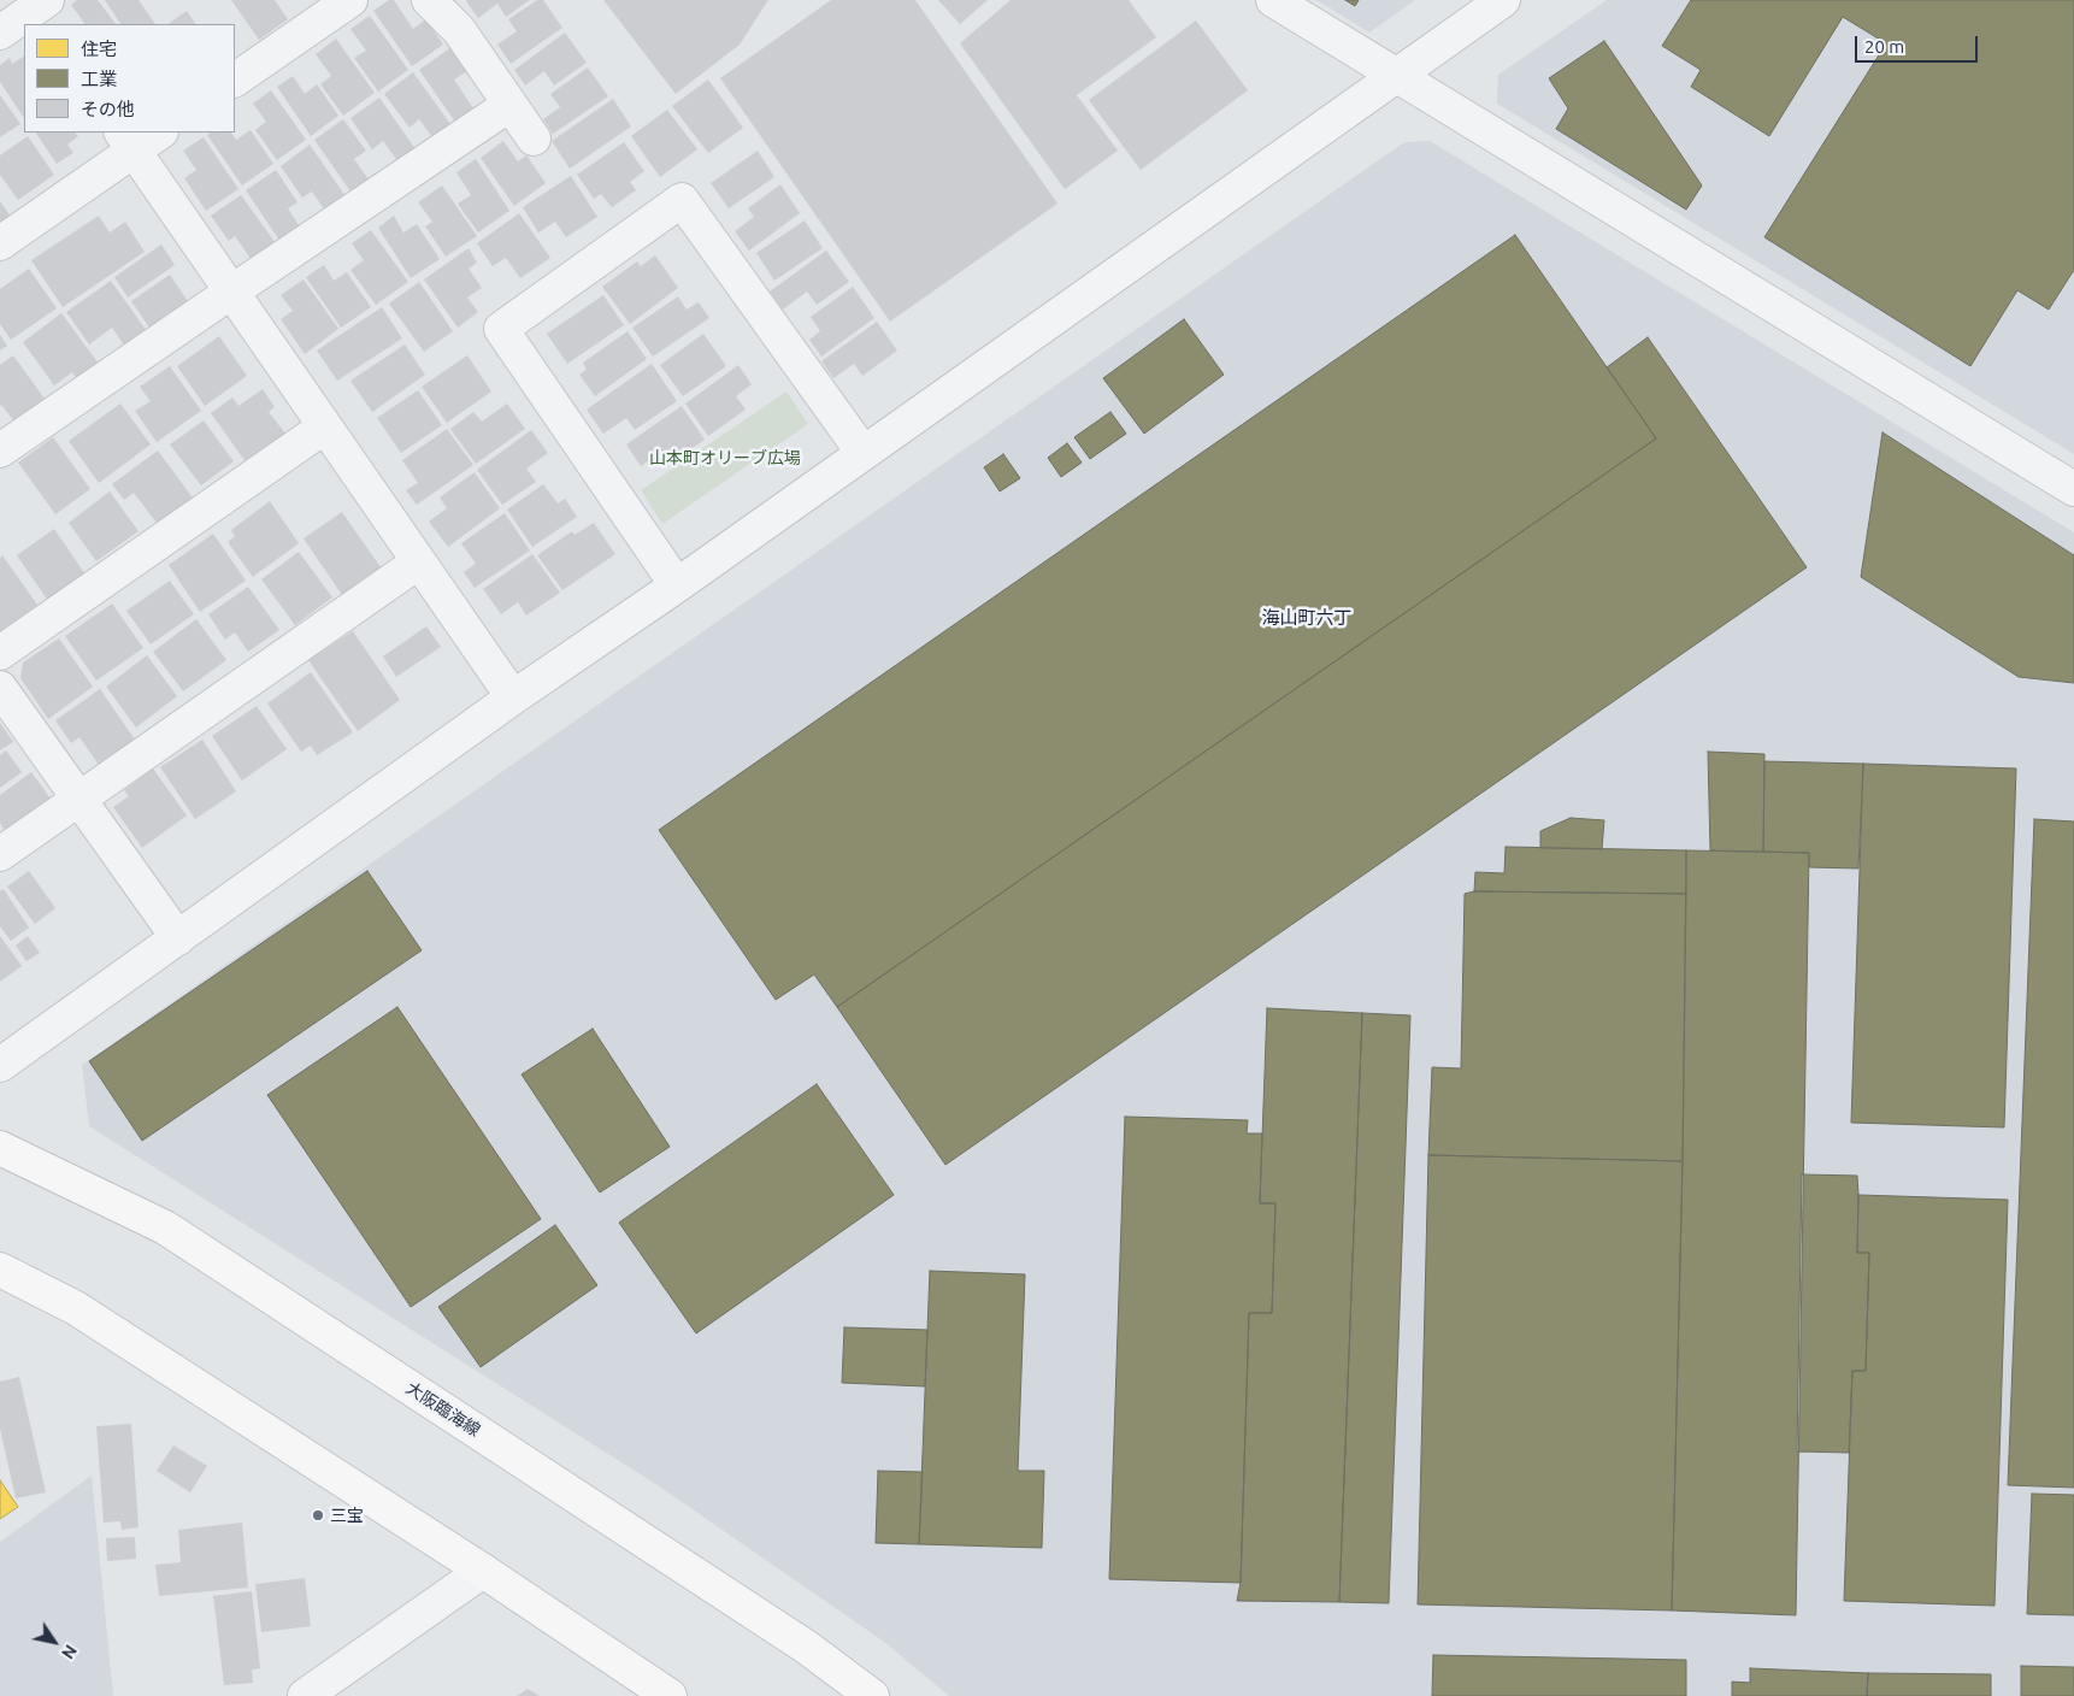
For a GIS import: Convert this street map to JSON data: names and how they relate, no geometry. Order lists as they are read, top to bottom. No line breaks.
{"streets":{"main road":["大阪臨海線"]},"districts":["海山町六丁"],"parks":["山本町オリーブ広場"],"places":["三宝"],"legend":["住宅","工業","その他"],"scale_bar":"20 m","north":"bottom right"}
